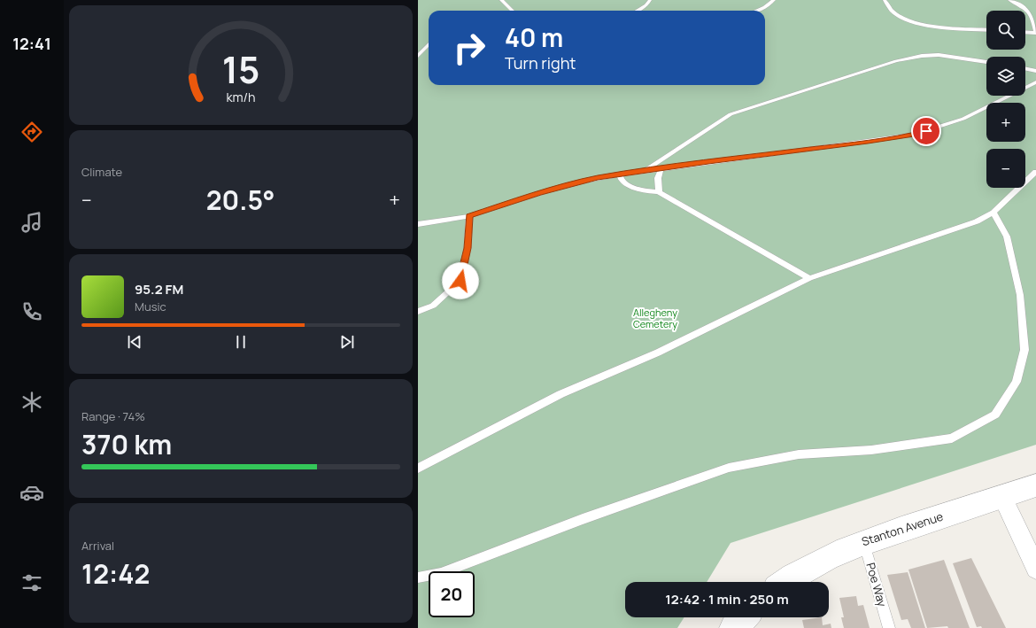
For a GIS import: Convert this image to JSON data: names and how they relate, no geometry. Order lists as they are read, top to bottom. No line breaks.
{"streets":{"street":["Stanton Avenue"],"lane":["Poe Way"]},"crossings":[["Stanton Avenue","Poe Way"]],"parks":["Allegheny Cemetery"],"page":{"tabs":"12:41","map_buttons":["+","−"],"turn":["40 m","Turn right"],"tile":["Climate",["Range · 74%","370 km"],["Arrival","12:42"]],"heat":["−","20.5°","+"],"song":["95.2 FM","Music"],"limit":"20","trip":"12:42 · 1 min · 250 m","gauge":["15","km/h"]}}
